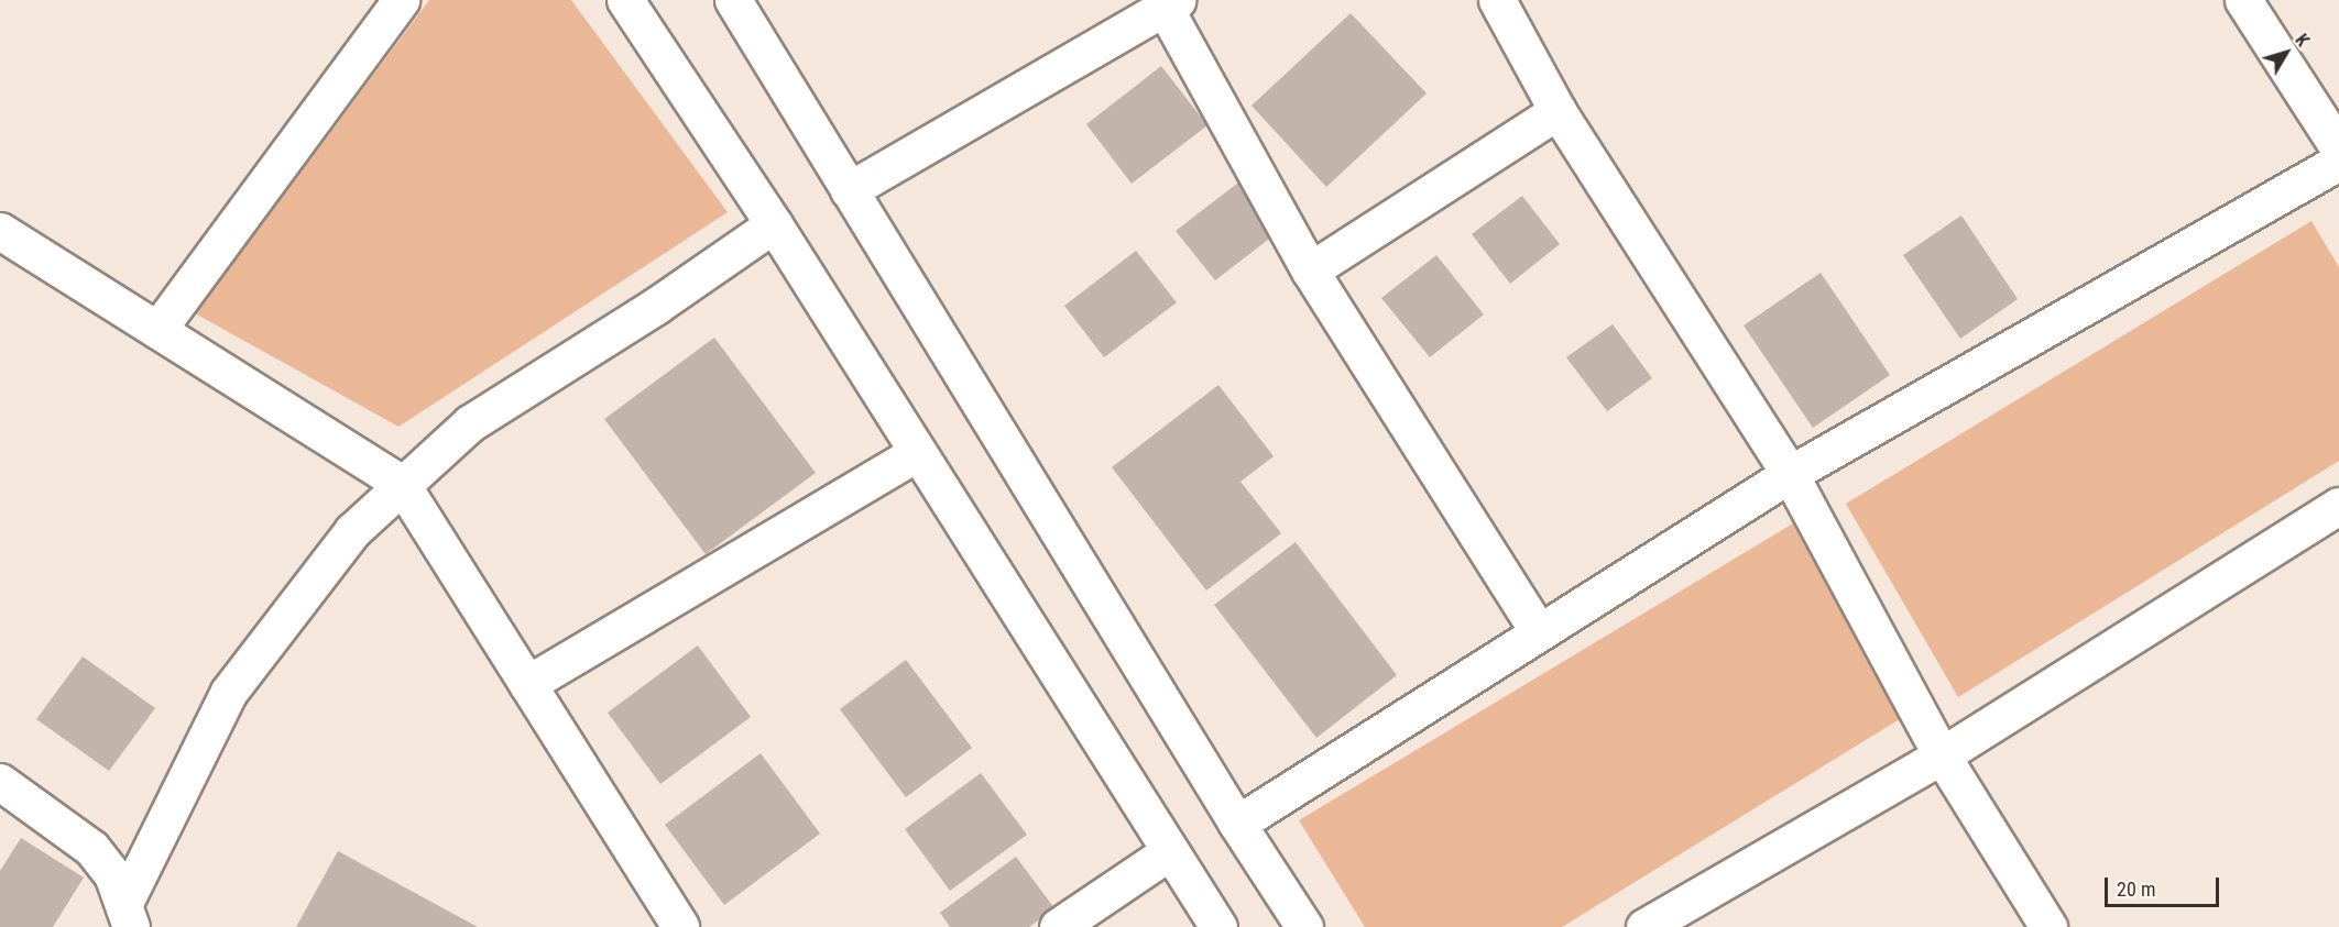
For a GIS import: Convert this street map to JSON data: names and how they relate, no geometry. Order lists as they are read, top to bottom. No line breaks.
{"scale_bar":"20 m","north":"top right"}
